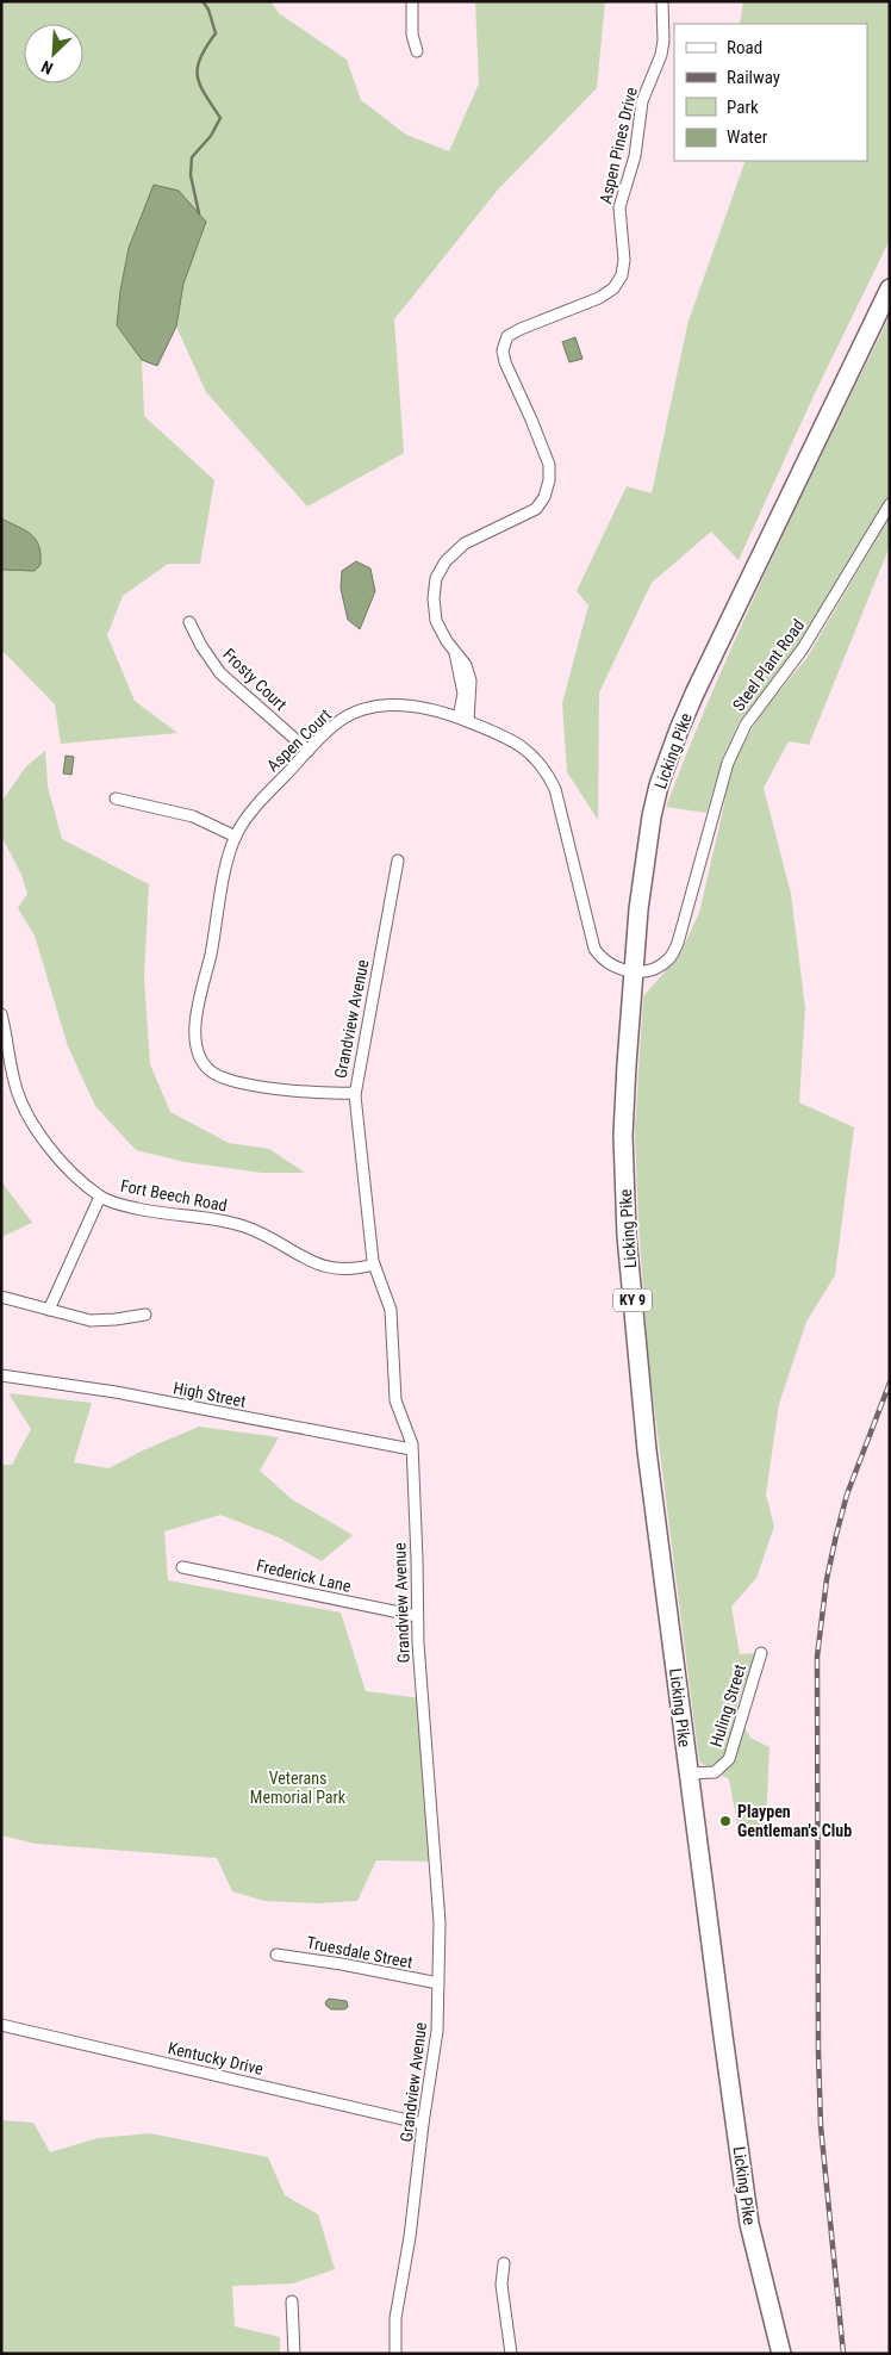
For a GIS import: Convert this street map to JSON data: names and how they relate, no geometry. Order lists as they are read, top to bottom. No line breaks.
{"streets":{"main road":["Licking Pike","KY 9"],"street":["Aspen Pines Drive","Steel Plant Road","Frosty Court","Aspen Court","Grandview Avenue","Fort Beech Road","High Street","Frederick Lane","Huling Street","Truesdale Street","Kentucky Drive"]},"crossings":[["Aspen Pines Drive","Aspen Court"],["Steel Plant Road","Aspen Court"],["Steel Plant Road","Licking Pike"],["Frosty Court","Aspen Court"],["Aspen Court","Licking Pike"],["Aspen Court","Grandview Avenue"],["Licking Pike","Huling Street"],["Grandview Avenue","Fort Beech Road"],["Grandview Avenue","High Street"],["Grandview Avenue","Frederick Lane"],["Grandview Avenue","Truesdale Street"],["Grandview Avenue","Kentucky Drive"]],"parks":["Veterans Memorial Park"],"places":["Playpen Gentleman's Club"],"legend":["Road","Railway","Park","Water"],"north":"bottom left"}
